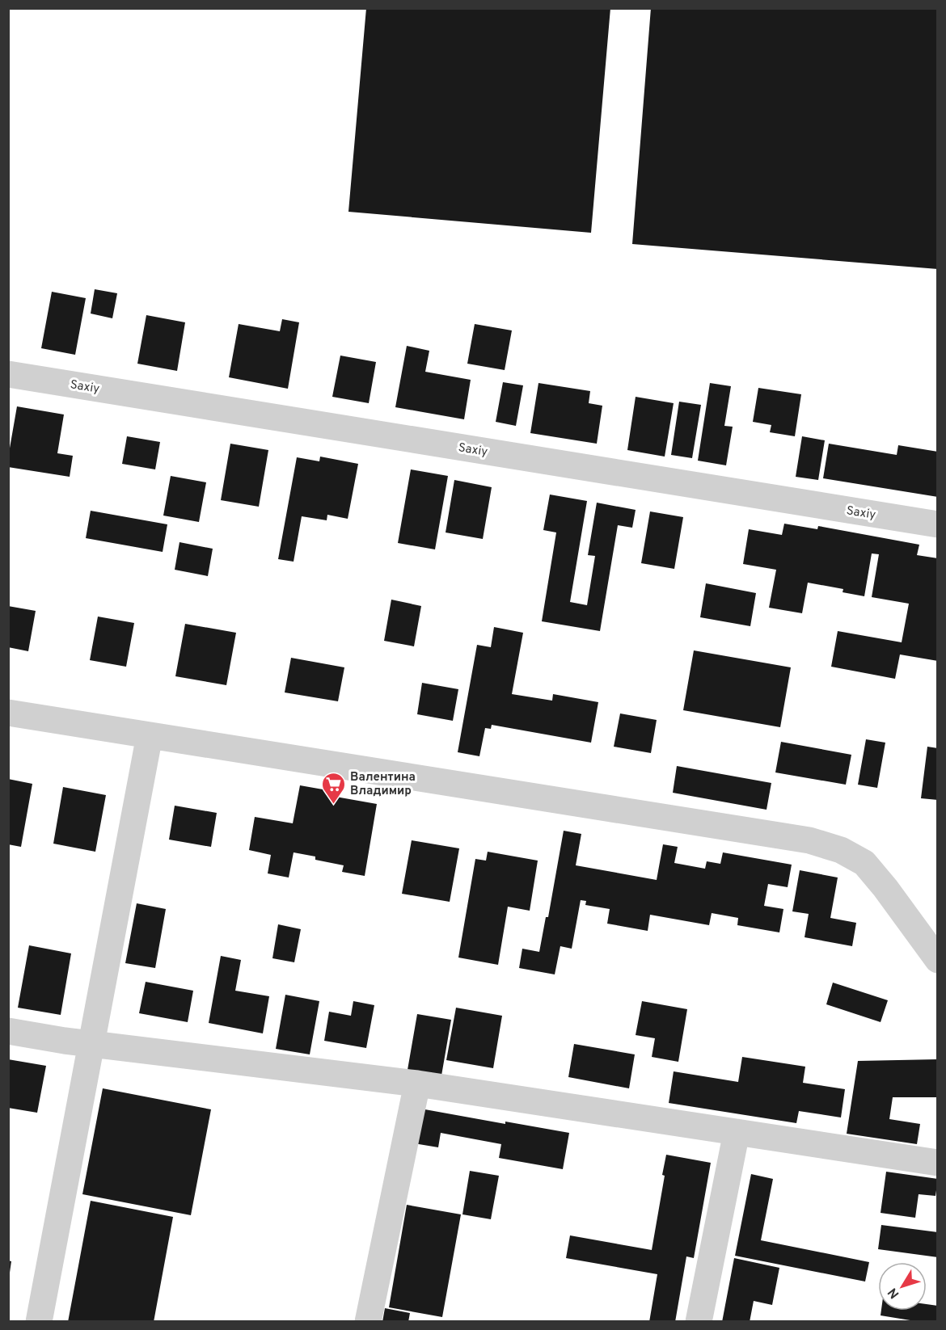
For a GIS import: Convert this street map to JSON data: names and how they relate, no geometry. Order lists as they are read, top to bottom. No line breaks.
{"streets":{"street":["Saxiy"]},"places":{"supermarket":["Валентина Владимир"]},"north":"bottom left"}
